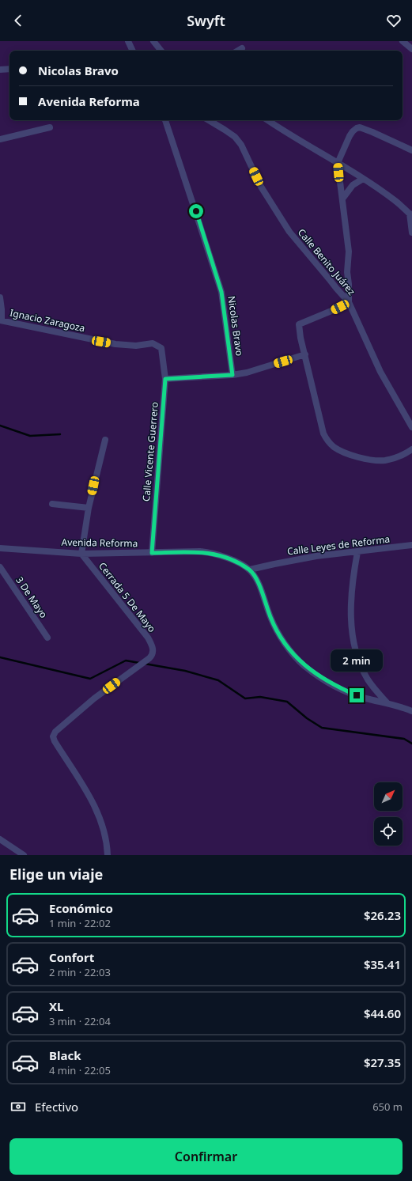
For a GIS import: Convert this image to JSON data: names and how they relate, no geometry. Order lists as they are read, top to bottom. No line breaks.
{"streets":{"street":["Calle Benito Juárez","Ignacio Zaragoza","Nicolas Bravo","Calle Vicente Guerrero","Avenida Reforma","Calle Leyes de Reforma","3 De Mayo","Cerrada 5 De Mayo"]},"crossings":[["Ignacio Zaragoza","Calle Vicente Guerrero"],["Calle Vicente Guerrero","Avenida Reforma"],["Avenida Reforma","Calle Leyes de Reforma"],["Avenida Reforma","Cerrada 5 De Mayo"]],"north":"top right","page":{"header":"Swyft","banner":["Nicolas Bravo","Avenida Reforma"],"bubble":"2 min","heading":"Elige un viaje","list":[{"name":"Económico","note":"1 min · 22:02","value":"$26.23"},{"name":"Confort","note":"2 min · 22:03","value":"$35.41"},{"name":"XL","note":"3 min · 22:04","value":"$44.60"},{"name":"Black","note":"4 min · 22:05","value":"$27.35"}],"pay":["Efectivo","650 m"],"buttons":"Confirmar"}}
